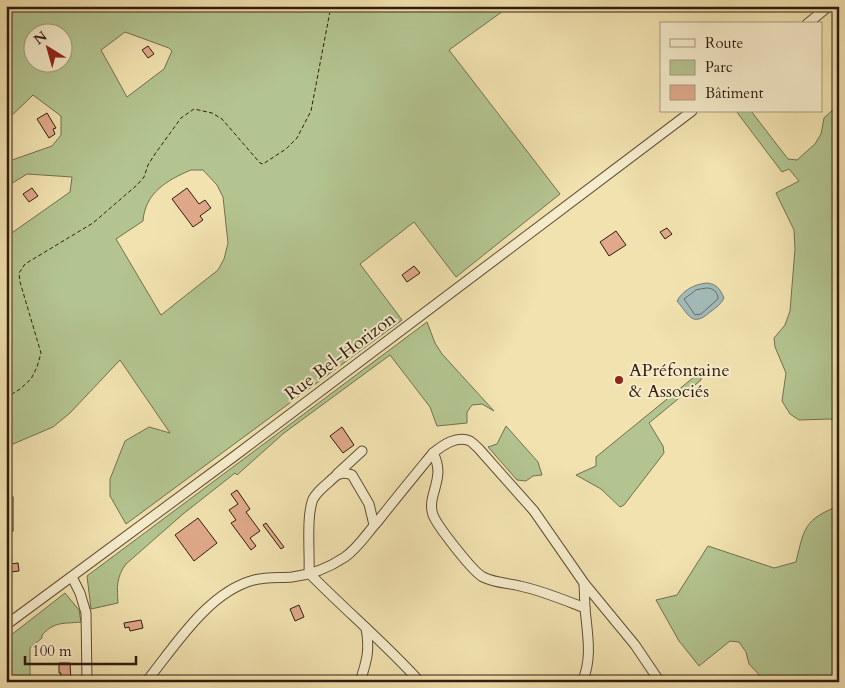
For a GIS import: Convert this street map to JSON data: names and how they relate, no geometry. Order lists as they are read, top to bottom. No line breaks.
{"streets":{"street":["Rue Bel-Horizon"]},"places":["APréfontaine & Associés"],"legend":["Route","Parc","Bâtiment"],"scale_bar":"100 m","north":"top left"}
